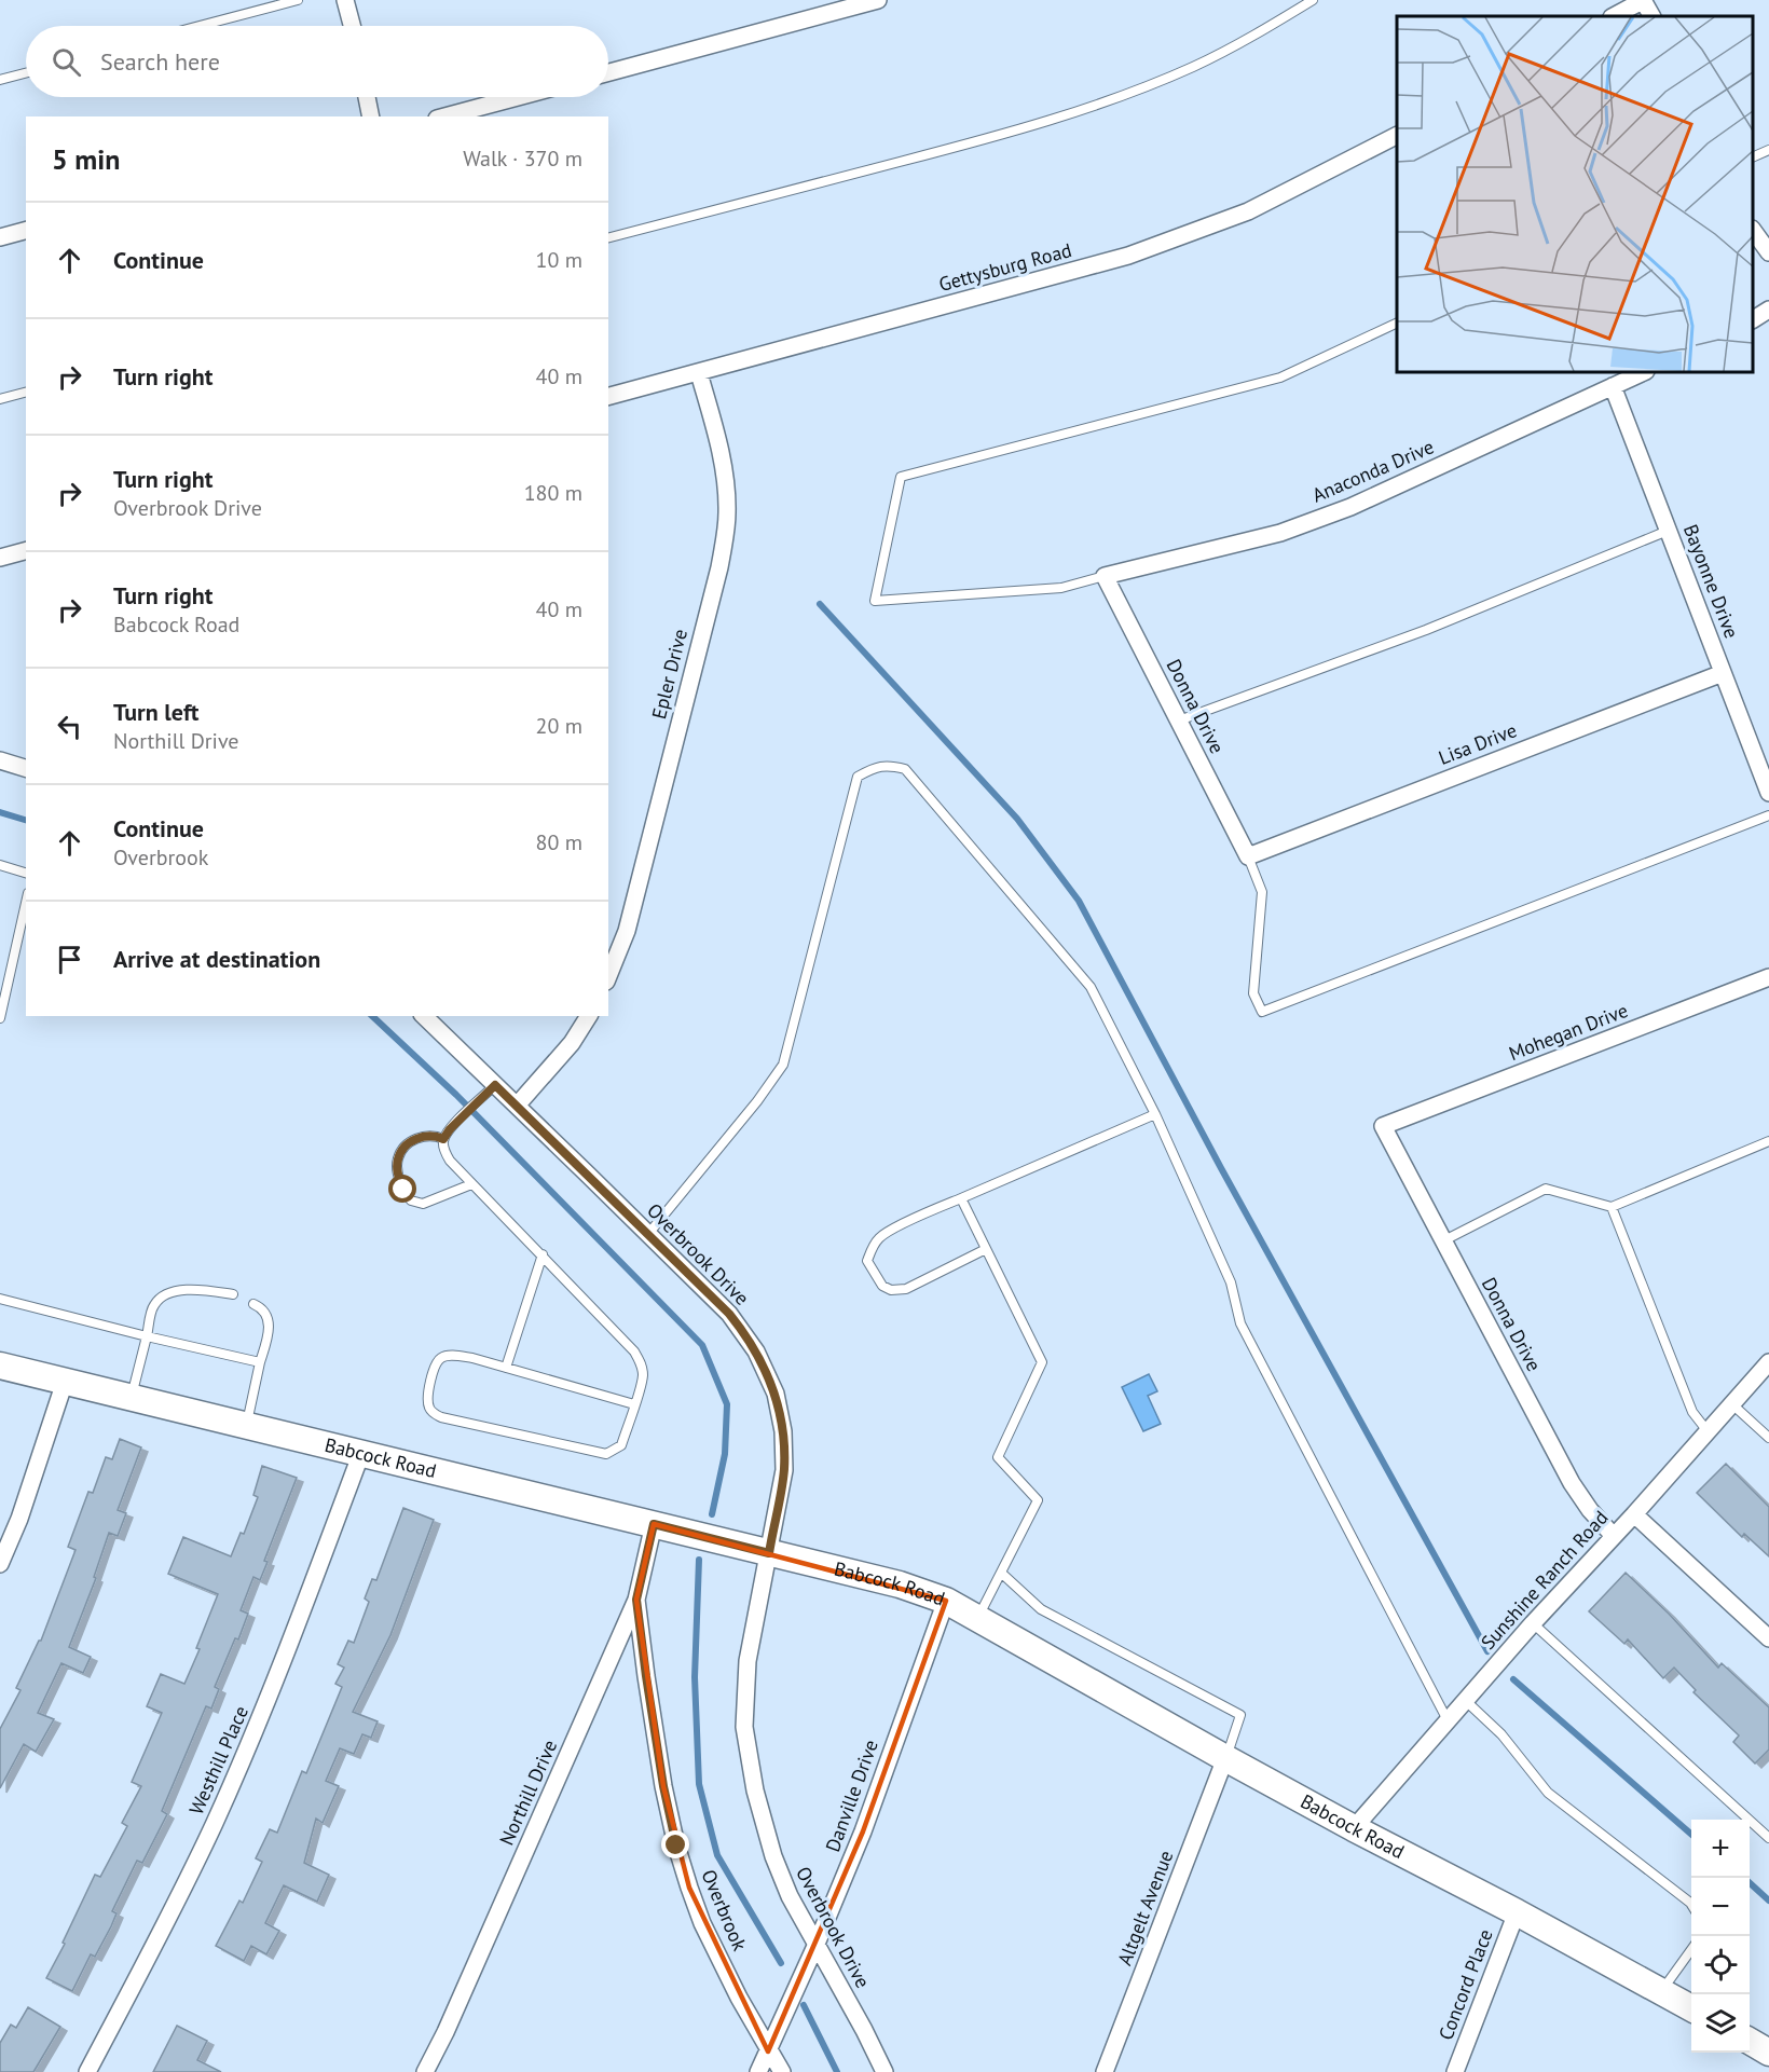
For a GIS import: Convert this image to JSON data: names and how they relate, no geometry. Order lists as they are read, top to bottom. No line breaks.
{"streets":{"main road":["Babcock Road"],"street":["Gettysburg Road","Anaconda Drive","Bayonne Drive","Epler Drive","Donna Drive","Lisa Drive","Mohegan Drive","Overbrook Drive","Sunshine Ranch Road","Westhill Place","Northill Drive","Danville Drive","Altgelt Avenue","Overbrook","Concord Place"]},"crossings":[["Gettysburg Road","Epler Drive"],["Anaconda Drive","Bayonne Drive"],["Anaconda Drive","Donna Drive"],["Bayonne Drive","Lisa Drive"],["Donna Drive","Lisa Drive"],["Donna Drive","Mohegan Drive"],["Donna Drive","Sunshine Ranch Road"],["Overbrook Drive","Babcock Road"],["Overbrook Drive","Danville Drive"],["Babcock Road","Sunshine Ranch Road"],["Babcock Road","Westhill Place"],["Babcock Road","Northill Drive"],["Babcock Road","Danville Drive"],["Babcock Road","Altgelt Avenue"],["Babcock Road","Concord Place"],["Northill Drive","Overbrook"],["Danville Drive","Overbrook"]],"page":{"search":"Search here","heading":["5 min","Walk · 370 m"],"list":[["Continue","10 m"],["Turn right","40 m"],["Turn right","Overbrook Drive","180 m"],["Turn right","Babcock Road","40 m"],["Turn left","Northill Drive","20 m"],["Continue","Overbrook","80 m"],"Arrive at destination"],"map_buttons":["+","−"]}}
